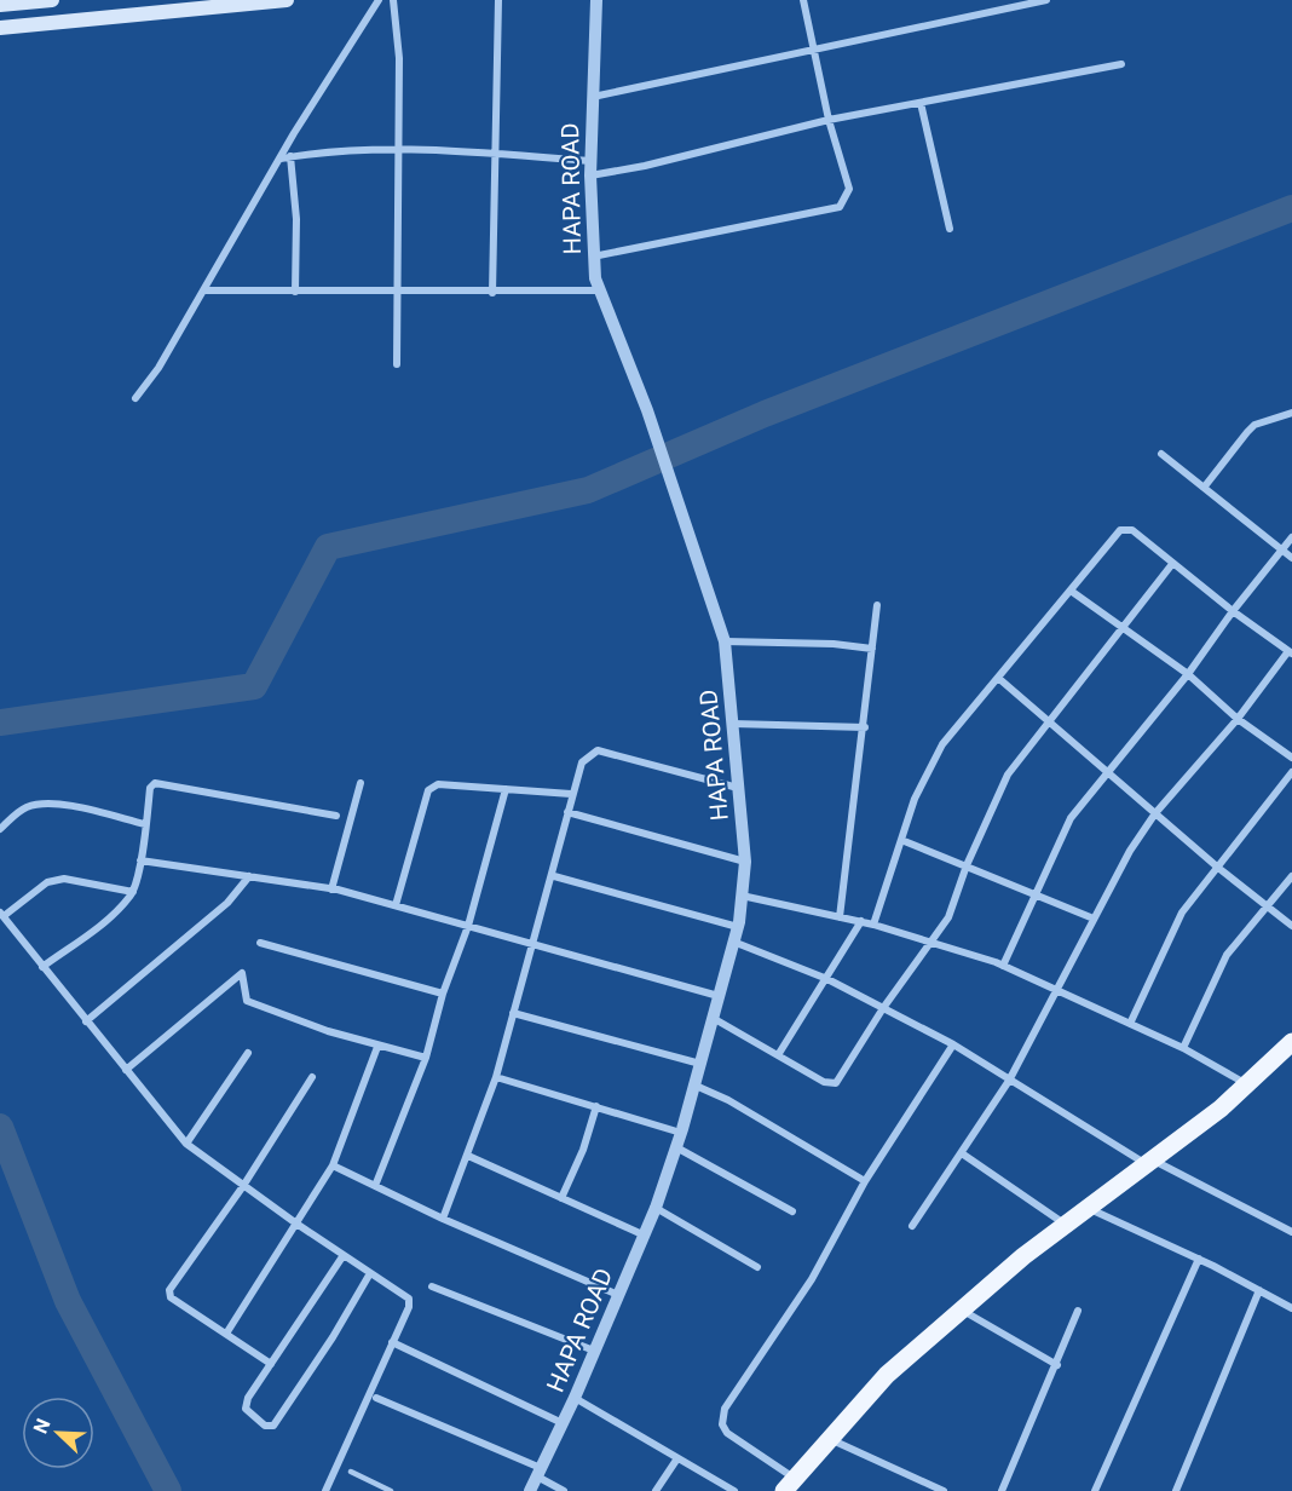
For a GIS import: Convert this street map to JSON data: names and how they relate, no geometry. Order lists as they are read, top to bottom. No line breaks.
{"streets":{"street":["HAPA ROAD"]},"north":"top left"}
